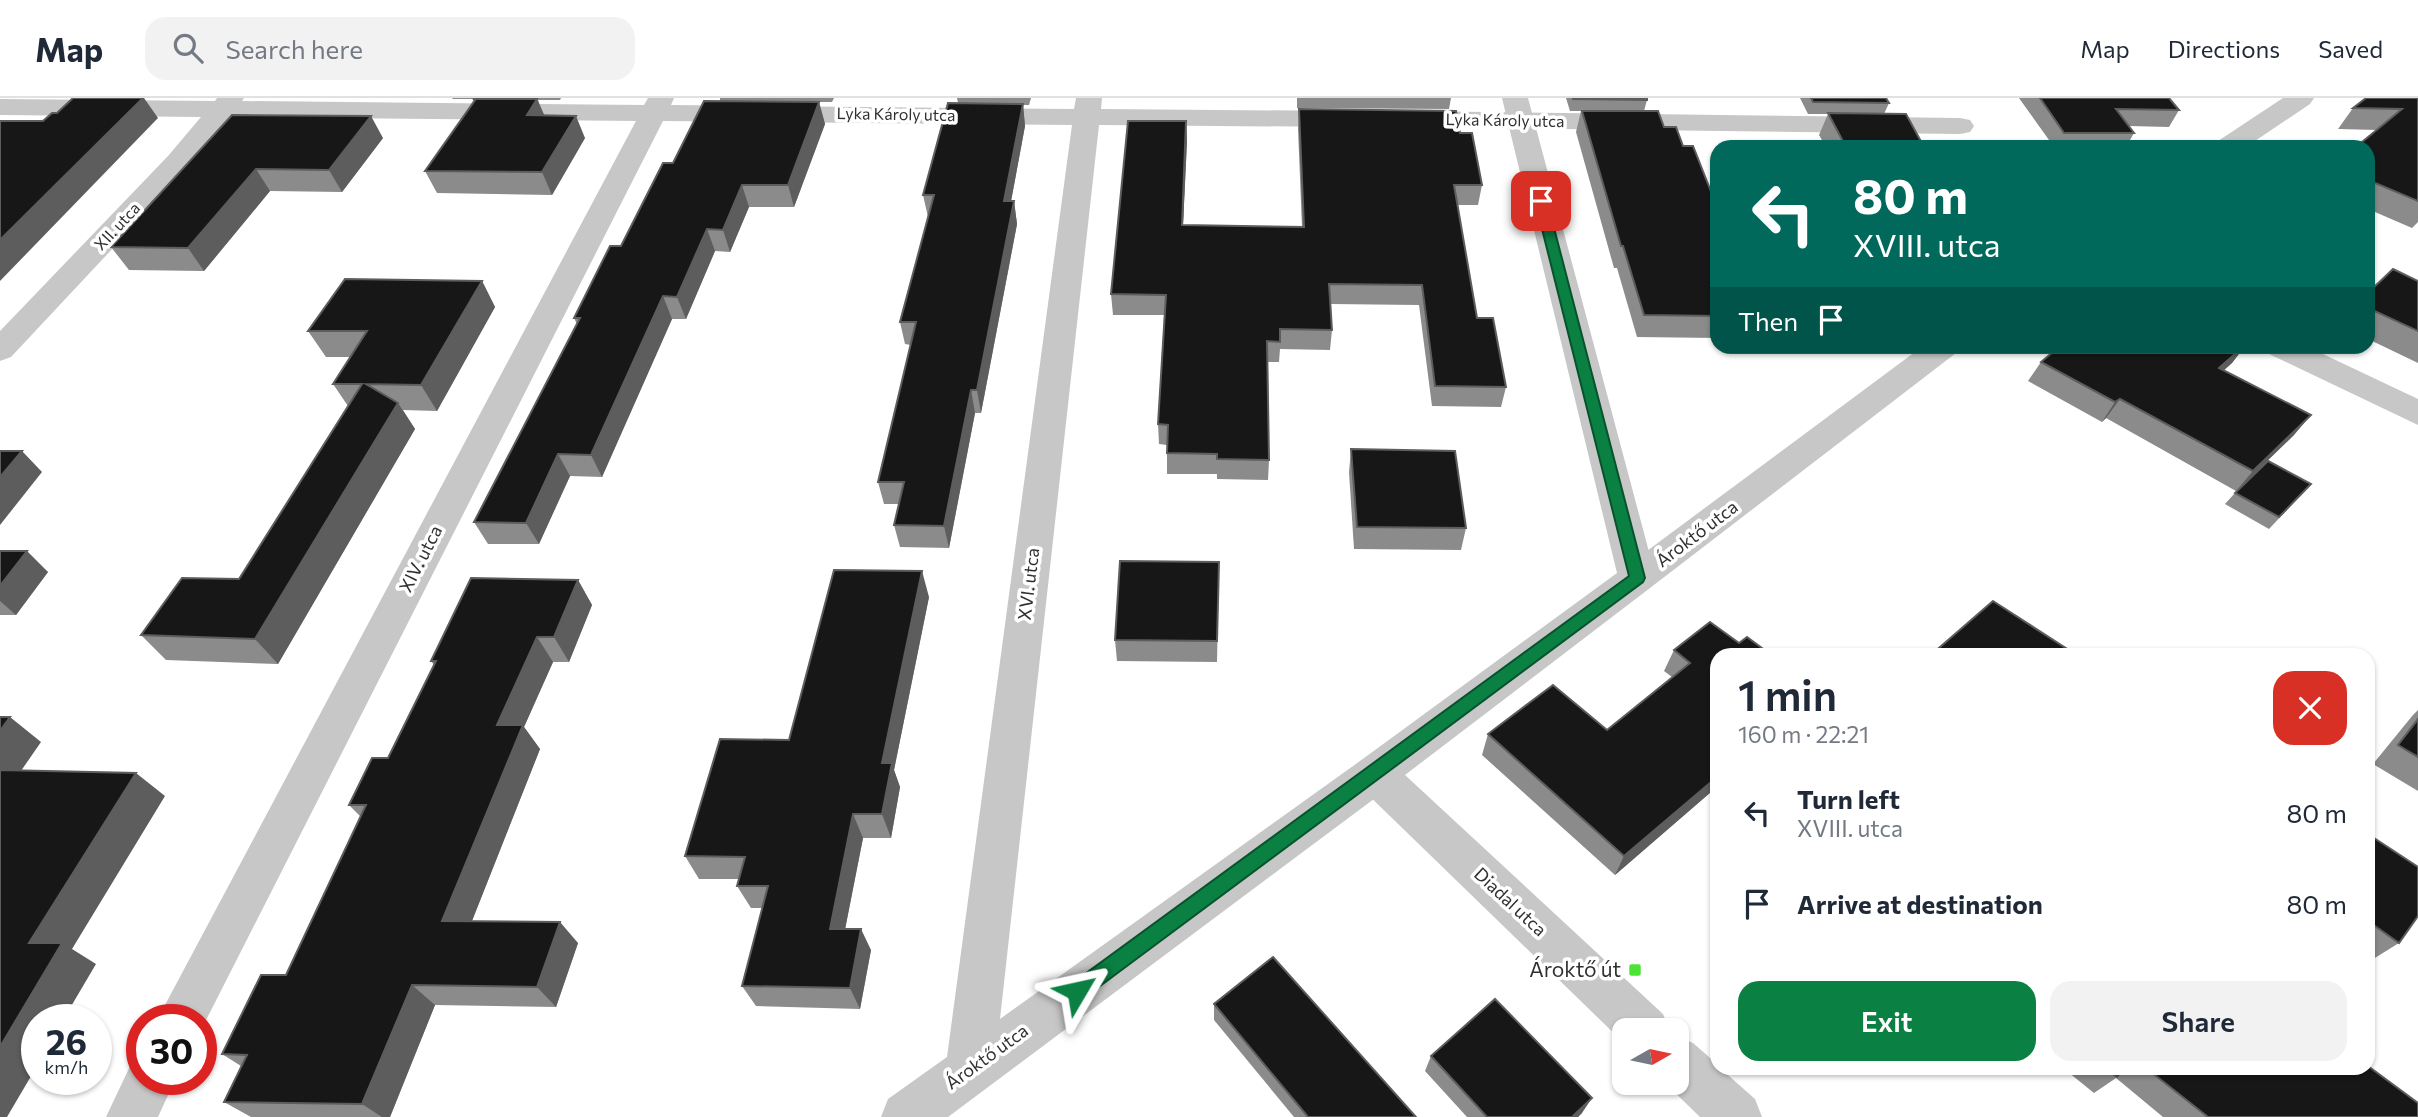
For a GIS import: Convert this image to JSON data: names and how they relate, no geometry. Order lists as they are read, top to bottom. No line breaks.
{"streets":{"street":["Lyka Károly utca","XII. utca","Ároktő utca","XIV. utca","XVI. utca","Diadal utca"]},"crossings":[["Lyka Károly utca","XII. utca"],["Lyka Károly utca","XIV. utca"],["Lyka Károly utca","XVI. utca"],["Ároktő utca","XVI. utca"],["Ároktő utca","Diadal utca"]],"places":{"transit":["Ároktő út"]},"north":"right","page":{"header":"Map","search":"Search here","nav":["Map","Directions","Saved"],"turn":["80 m","XVIII. utca"],"then":"Then","heading":["1 min","160 m · 22:21"],"list":[{"name":"Turn left","note":"XVIII. utca","value":"80 m"},{"name":"Arrive at destination","value":"80 m"}],"buttons":["Exit","Share"],"speed":"26 km/h","limit":"30"}}
